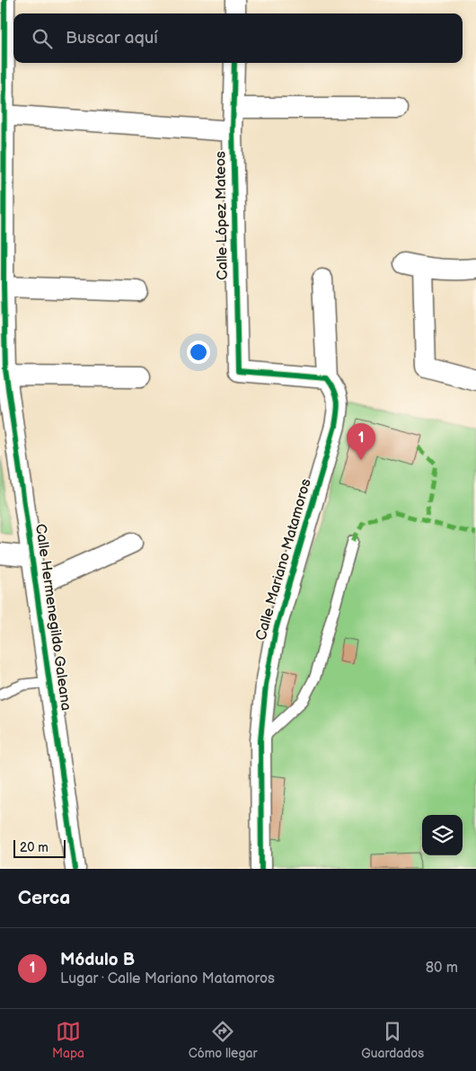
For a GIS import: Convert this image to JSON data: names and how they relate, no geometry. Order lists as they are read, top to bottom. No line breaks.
{"streets":{"street":["Calle López Mateos","Calle Mariano Matamoros","Calle Hermenegildo Galeana"]},"crossings":[["Calle López Mateos","Calle Mariano Matamoros"]],"scale_bar":"20 m","page":{"search":"Buscar aquí","pins":"1","scale":"20 m","heading":"Cerca","list":[{"mark":"1","name":"Módulo B","note":"Lugar · Calle Mariano Matamoros","value":"80 m"}],"nav":["Mapa","Cómo llegar","Guardados"]}}
